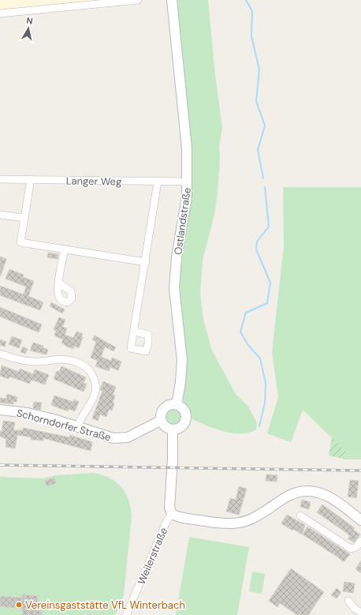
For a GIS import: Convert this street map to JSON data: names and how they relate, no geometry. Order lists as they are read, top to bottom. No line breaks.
{"streets":{"street":["Langer Weg","Ostlandstraße","Schorndorfer Straße","Weilerstraße"]},"crossings":[["Langer Weg","Ostlandstraße"],["Ostlandstraße","Schorndorfer Straße"]],"places":["Vereinsgaststätte VfL Winterbach"],"north":"top"}
